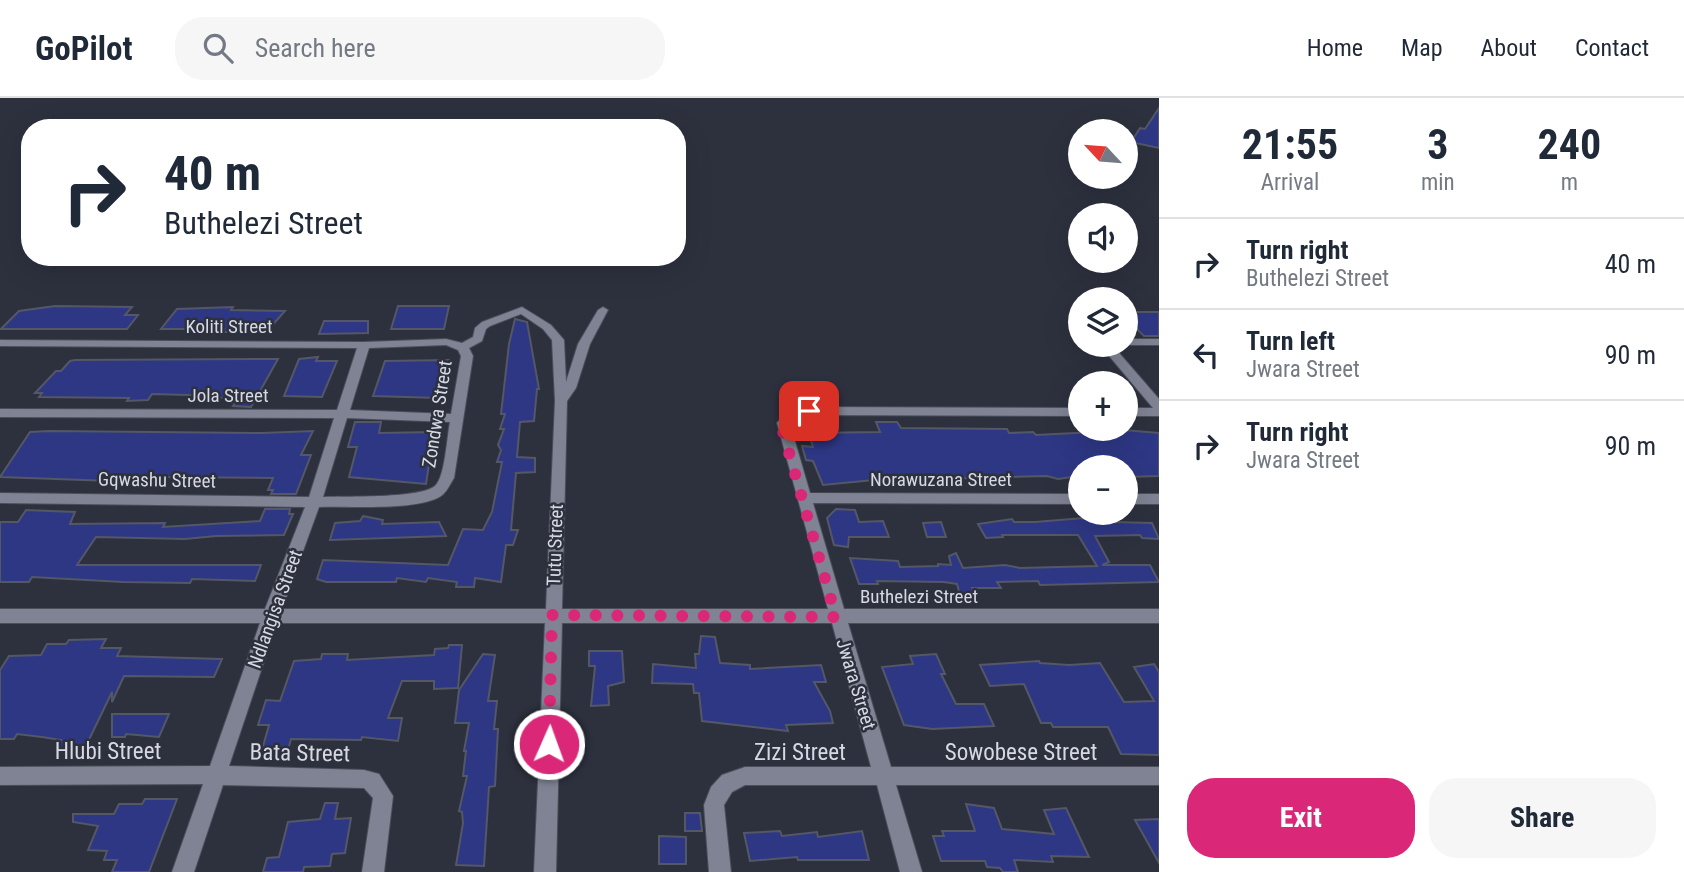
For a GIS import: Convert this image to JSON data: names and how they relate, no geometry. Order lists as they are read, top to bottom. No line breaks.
{"streets":{"street":["Koliti Street","Jola Street","Zondwa Street","Norawuzana Street","Gqwashu Street","Tutu Street","Buthelezi Street","Ndlangisa Street","Jwara Street","Hlubi Street","Zizi Street","Sowobese Street","Bata Street"]},"crossings":[["Koliti Street","Zondwa Street"],["Koliti Street","Tutu Street"],["Koliti Street","Ndlangisa Street"],["Jola Street","Zondwa Street"],["Jola Street","Ndlangisa Street"],["Zondwa Street","Gqwashu Street"],["Zondwa Street","Tutu Street"],["Zondwa Street","Ndlangisa Street"],["Norawuzana Street","Jwara Street"],["Gqwashu Street","Ndlangisa Street"],["Tutu Street","Buthelezi Street"],["Buthelezi Street","Ndlangisa Street"],["Buthelezi Street","Jwara Street"],["Ndlangisa Street","Hlubi Street"],["Ndlangisa Street","Bata Street"],["Jwara Street","Zizi Street"],["Jwara Street","Sowobese Street"],["Hlubi Street","Bata Street"],["Zizi Street","Sowobese Street"]],"north":"top left","page":{"header":"GoPilot","search":"Search here","nav":["Home","Map","About","Contact"],"eta":["21:55","Arrival","3","min","240","m"],"map_buttons":["+","−"],"turn":["40 m","Buthelezi Street"],"list":[{"name":"Turn right","note":"Buthelezi Street","value":"40 m"},{"name":"Turn left","note":"Jwara Street","value":"90 m"},{"name":"Turn right","note":"Jwara Street","value":"90 m"}],"buttons":["Exit","Share"]}}
